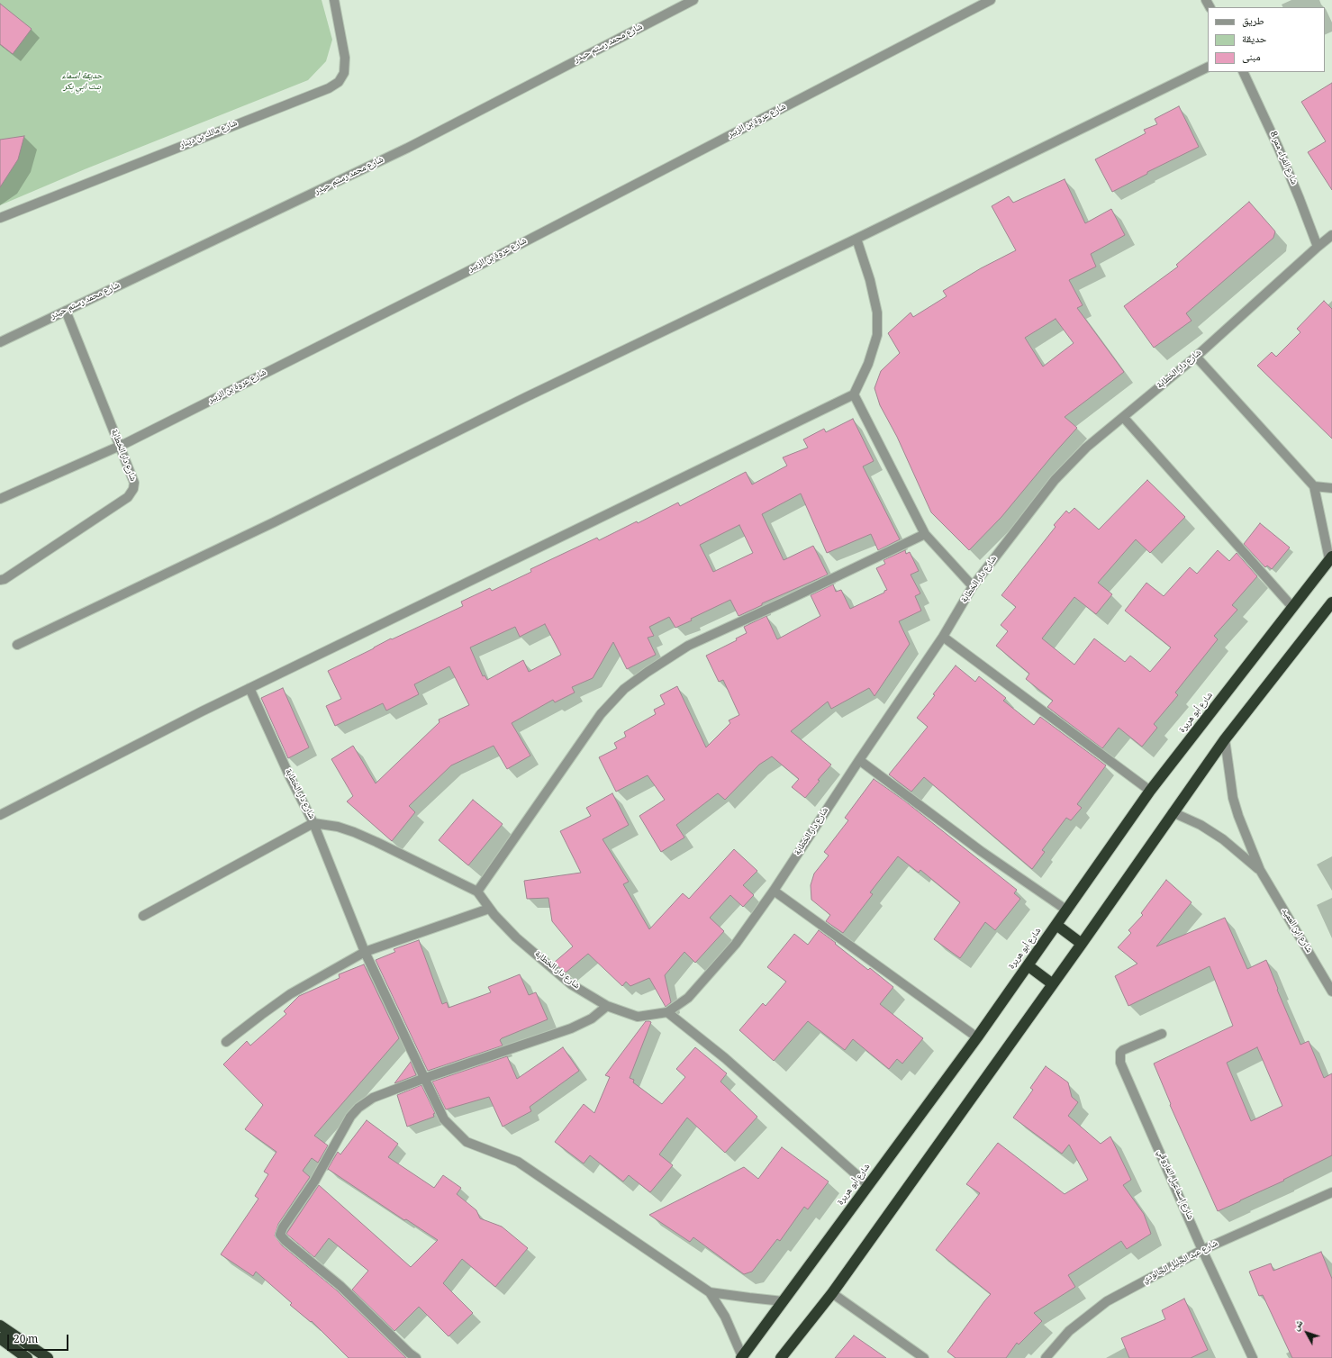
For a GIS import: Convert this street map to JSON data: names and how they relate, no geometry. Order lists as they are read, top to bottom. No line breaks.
{"streets":{"highway":["شارع أبو هريرة"],"street":["شارع محمد رستم حيدر","شارع عروة بن الزبير","شارع مالك بن دينار","شارع الفراء ممر 8","شارع دار الخطابة","شارع ابن العميد","شارع إسماعيل الفاروقي","شارع عبد الجليل الجالودي"]},"crossings":[["شارع محمد رستم حيدر","شارع دار الخطابة"],["شارع عروة بن الزبير","شارع دار الخطابة"],["شارع الفراء ممر 8","شارع دار الخطابة"],["شارع إسماعيل الفاروقي","شارع عبد الجليل الجالودي"]],"parks":["حديقة اسماء بنت ابي بكر"],"legend":["طريق","حديقة","مبنى"],"scale_bar":"20 m","north":"top left"}
